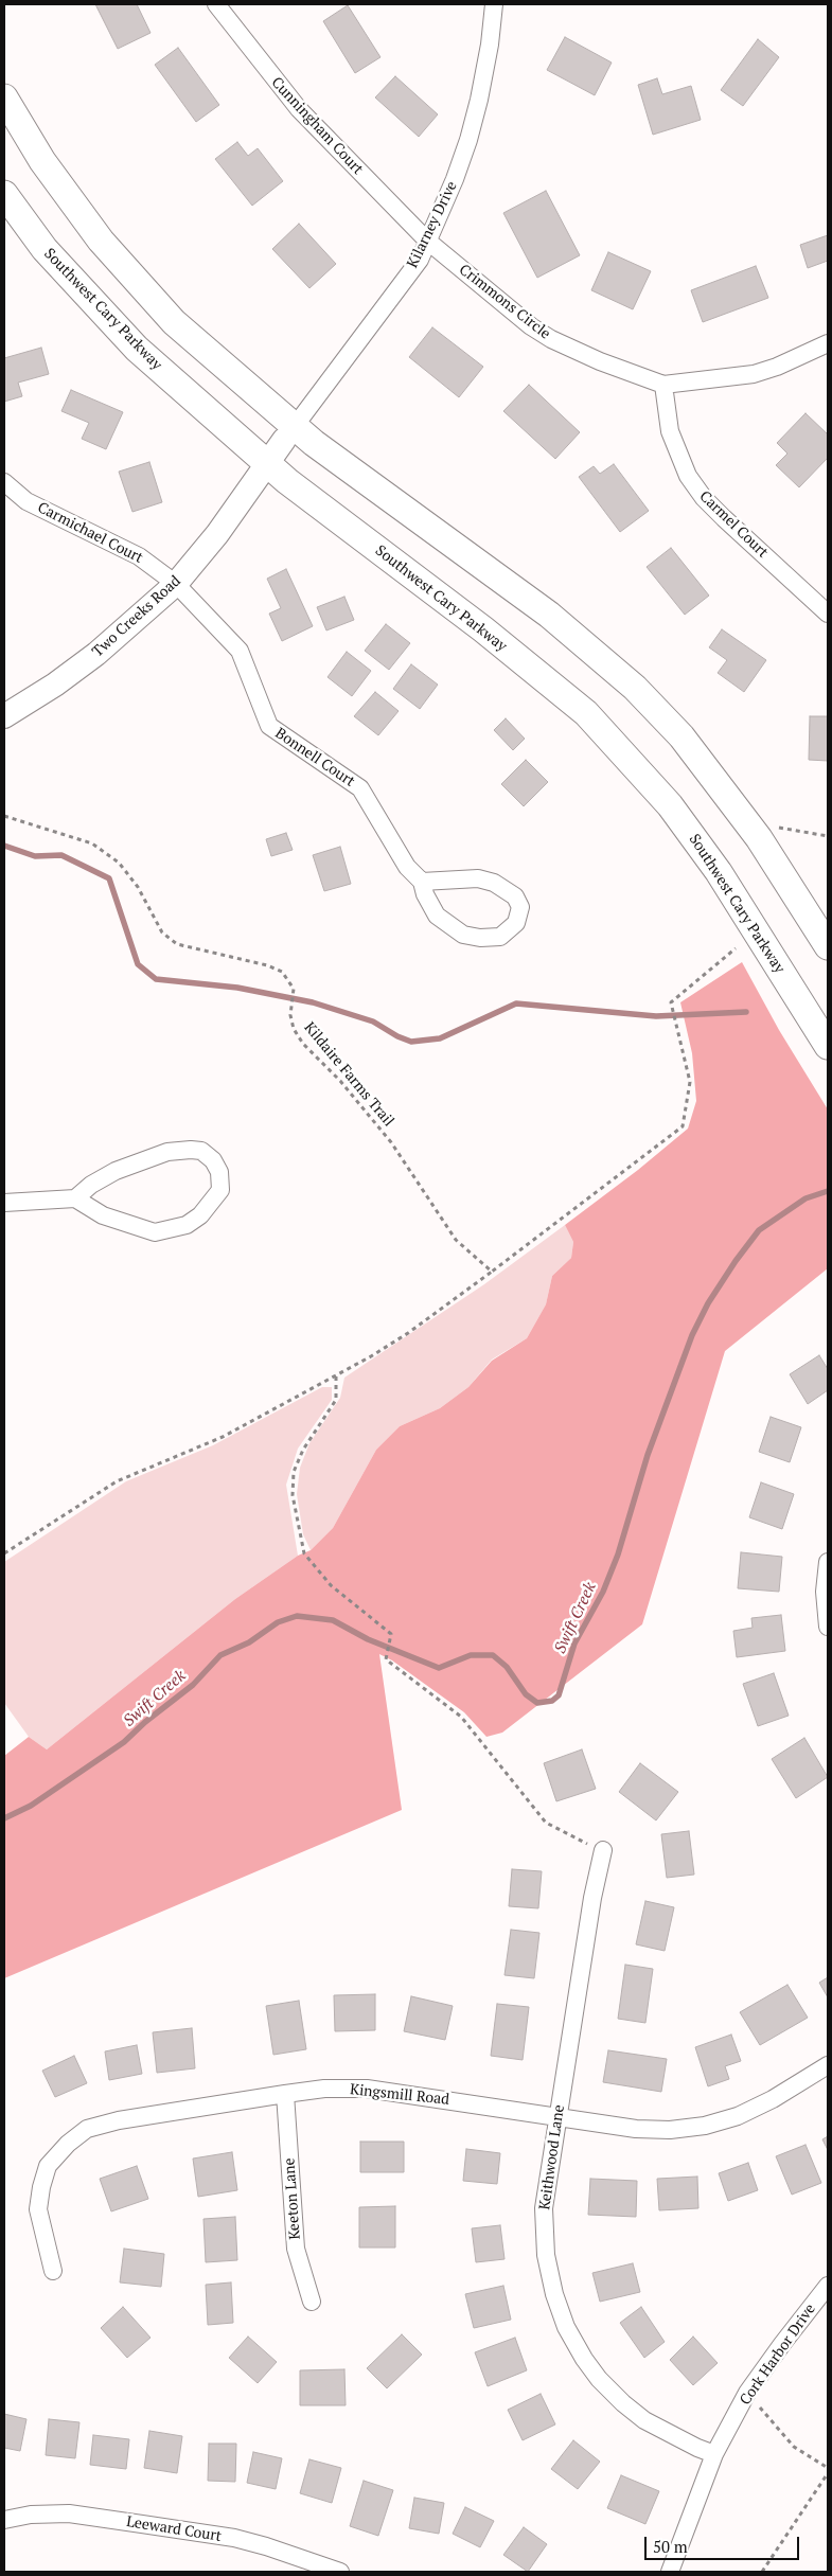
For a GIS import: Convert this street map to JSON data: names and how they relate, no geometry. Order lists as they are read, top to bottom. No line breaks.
{"streets":{"main road":["Southwest Cary Parkway"],"street":["Cunningham Court","Kilarney Drive","Crimmons Circle","Carmel Court","Carmichael Court","Two Creeks Road","Bonnell Court","Kingsmill Road","Keithwood Lane","Keeton Lane","Cork Harbor Drive","Leeward Court"],"path":["Kildaire Farms Trail"]},"crossings":[["Cunningham Court","Kilarney Drive"],["Cunningham Court","Crimmons Circle"],["Kilarney Drive","Crimmons Circle"],["Kilarney Drive","Two Creeks Road"],["Crimmons Circle","Carmel Court"],["Southwest Cary Parkway","Two Creeks Road"],["Carmichael Court","Two Creeks Road"],["Carmichael Court","Bonnell Court"],["Two Creeks Road","Bonnell Court"],["Kingsmill Road","Keithwood Lane"],["Kingsmill Road","Keeton Lane"],["Keithwood Lane","Cork Harbor Drive"]],"water":["Swift Creek"],"scale_bar":"50 m"}
